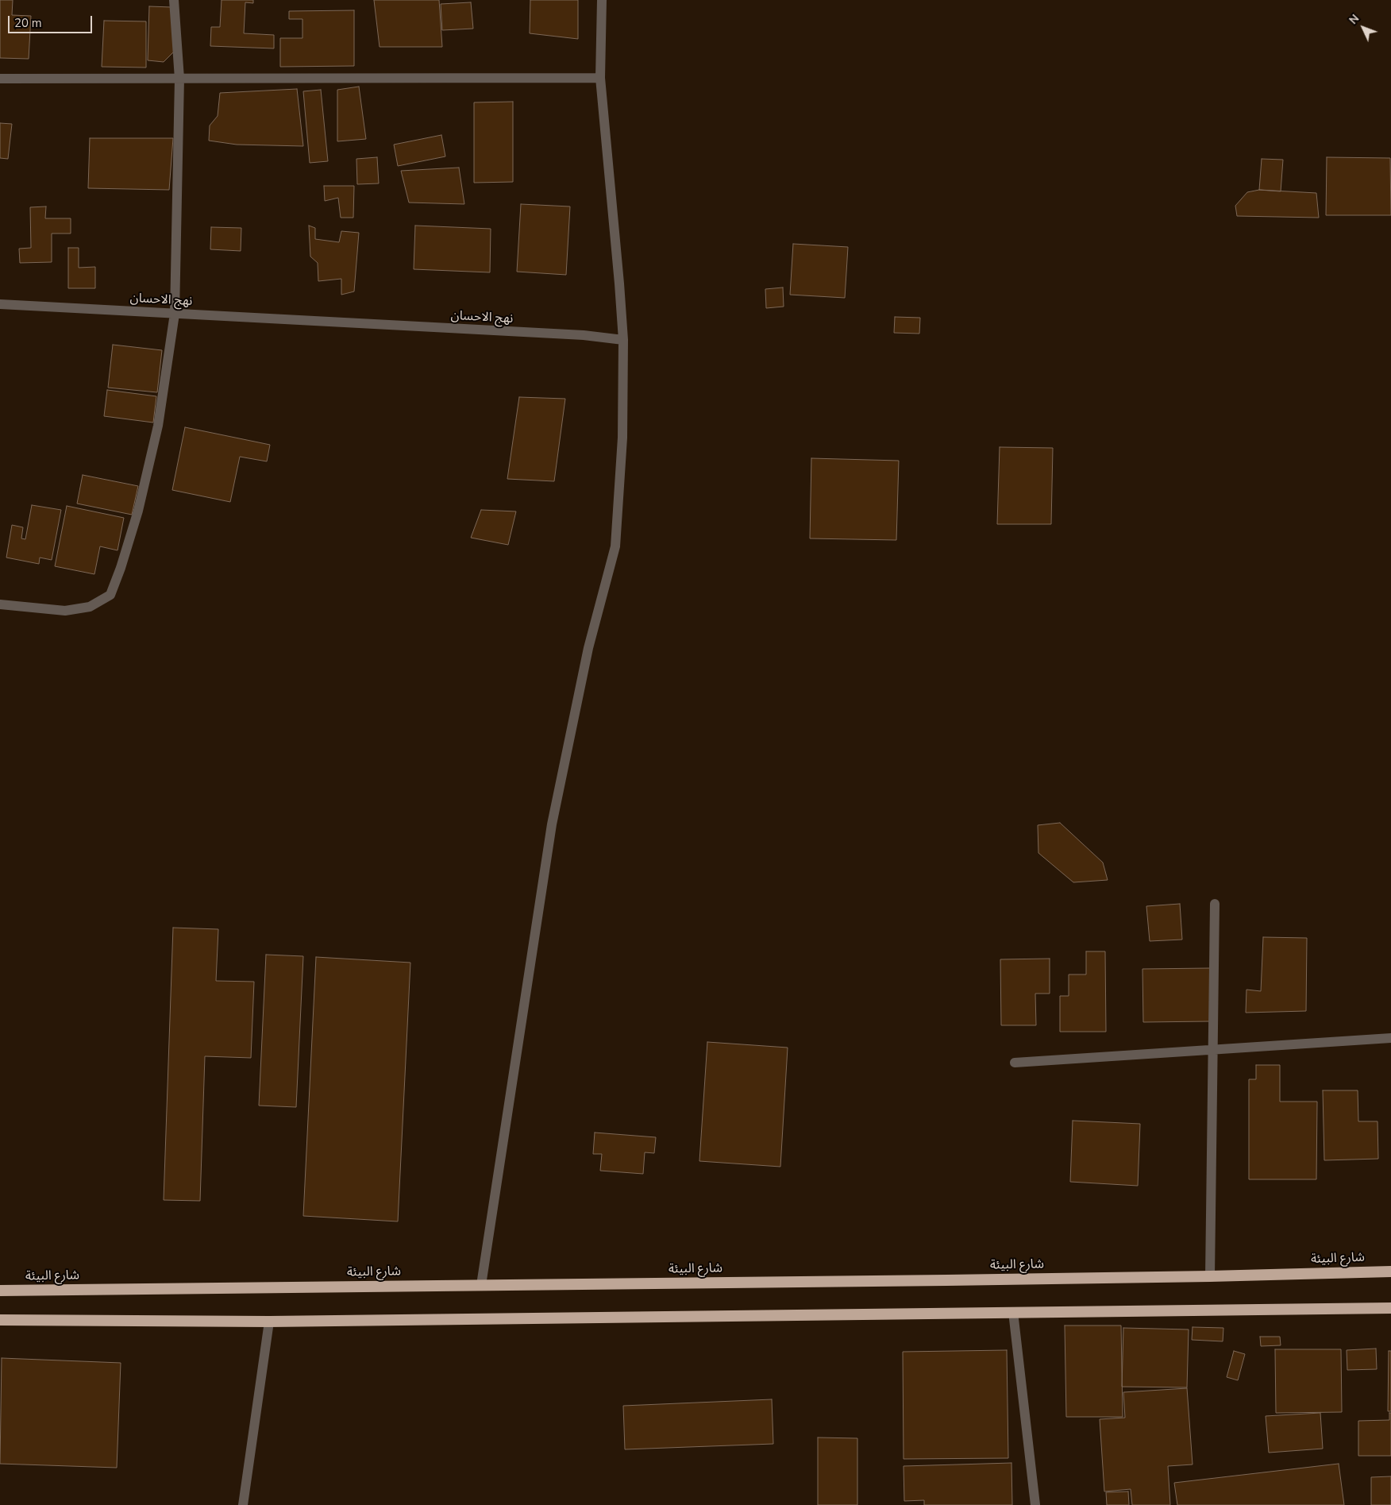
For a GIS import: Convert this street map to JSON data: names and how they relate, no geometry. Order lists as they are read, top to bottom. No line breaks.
{"streets":{"highway":["شارع البيئة"],"street":["نهج الاحسان"]},"scale_bar":"20 m","north":"top left"}
